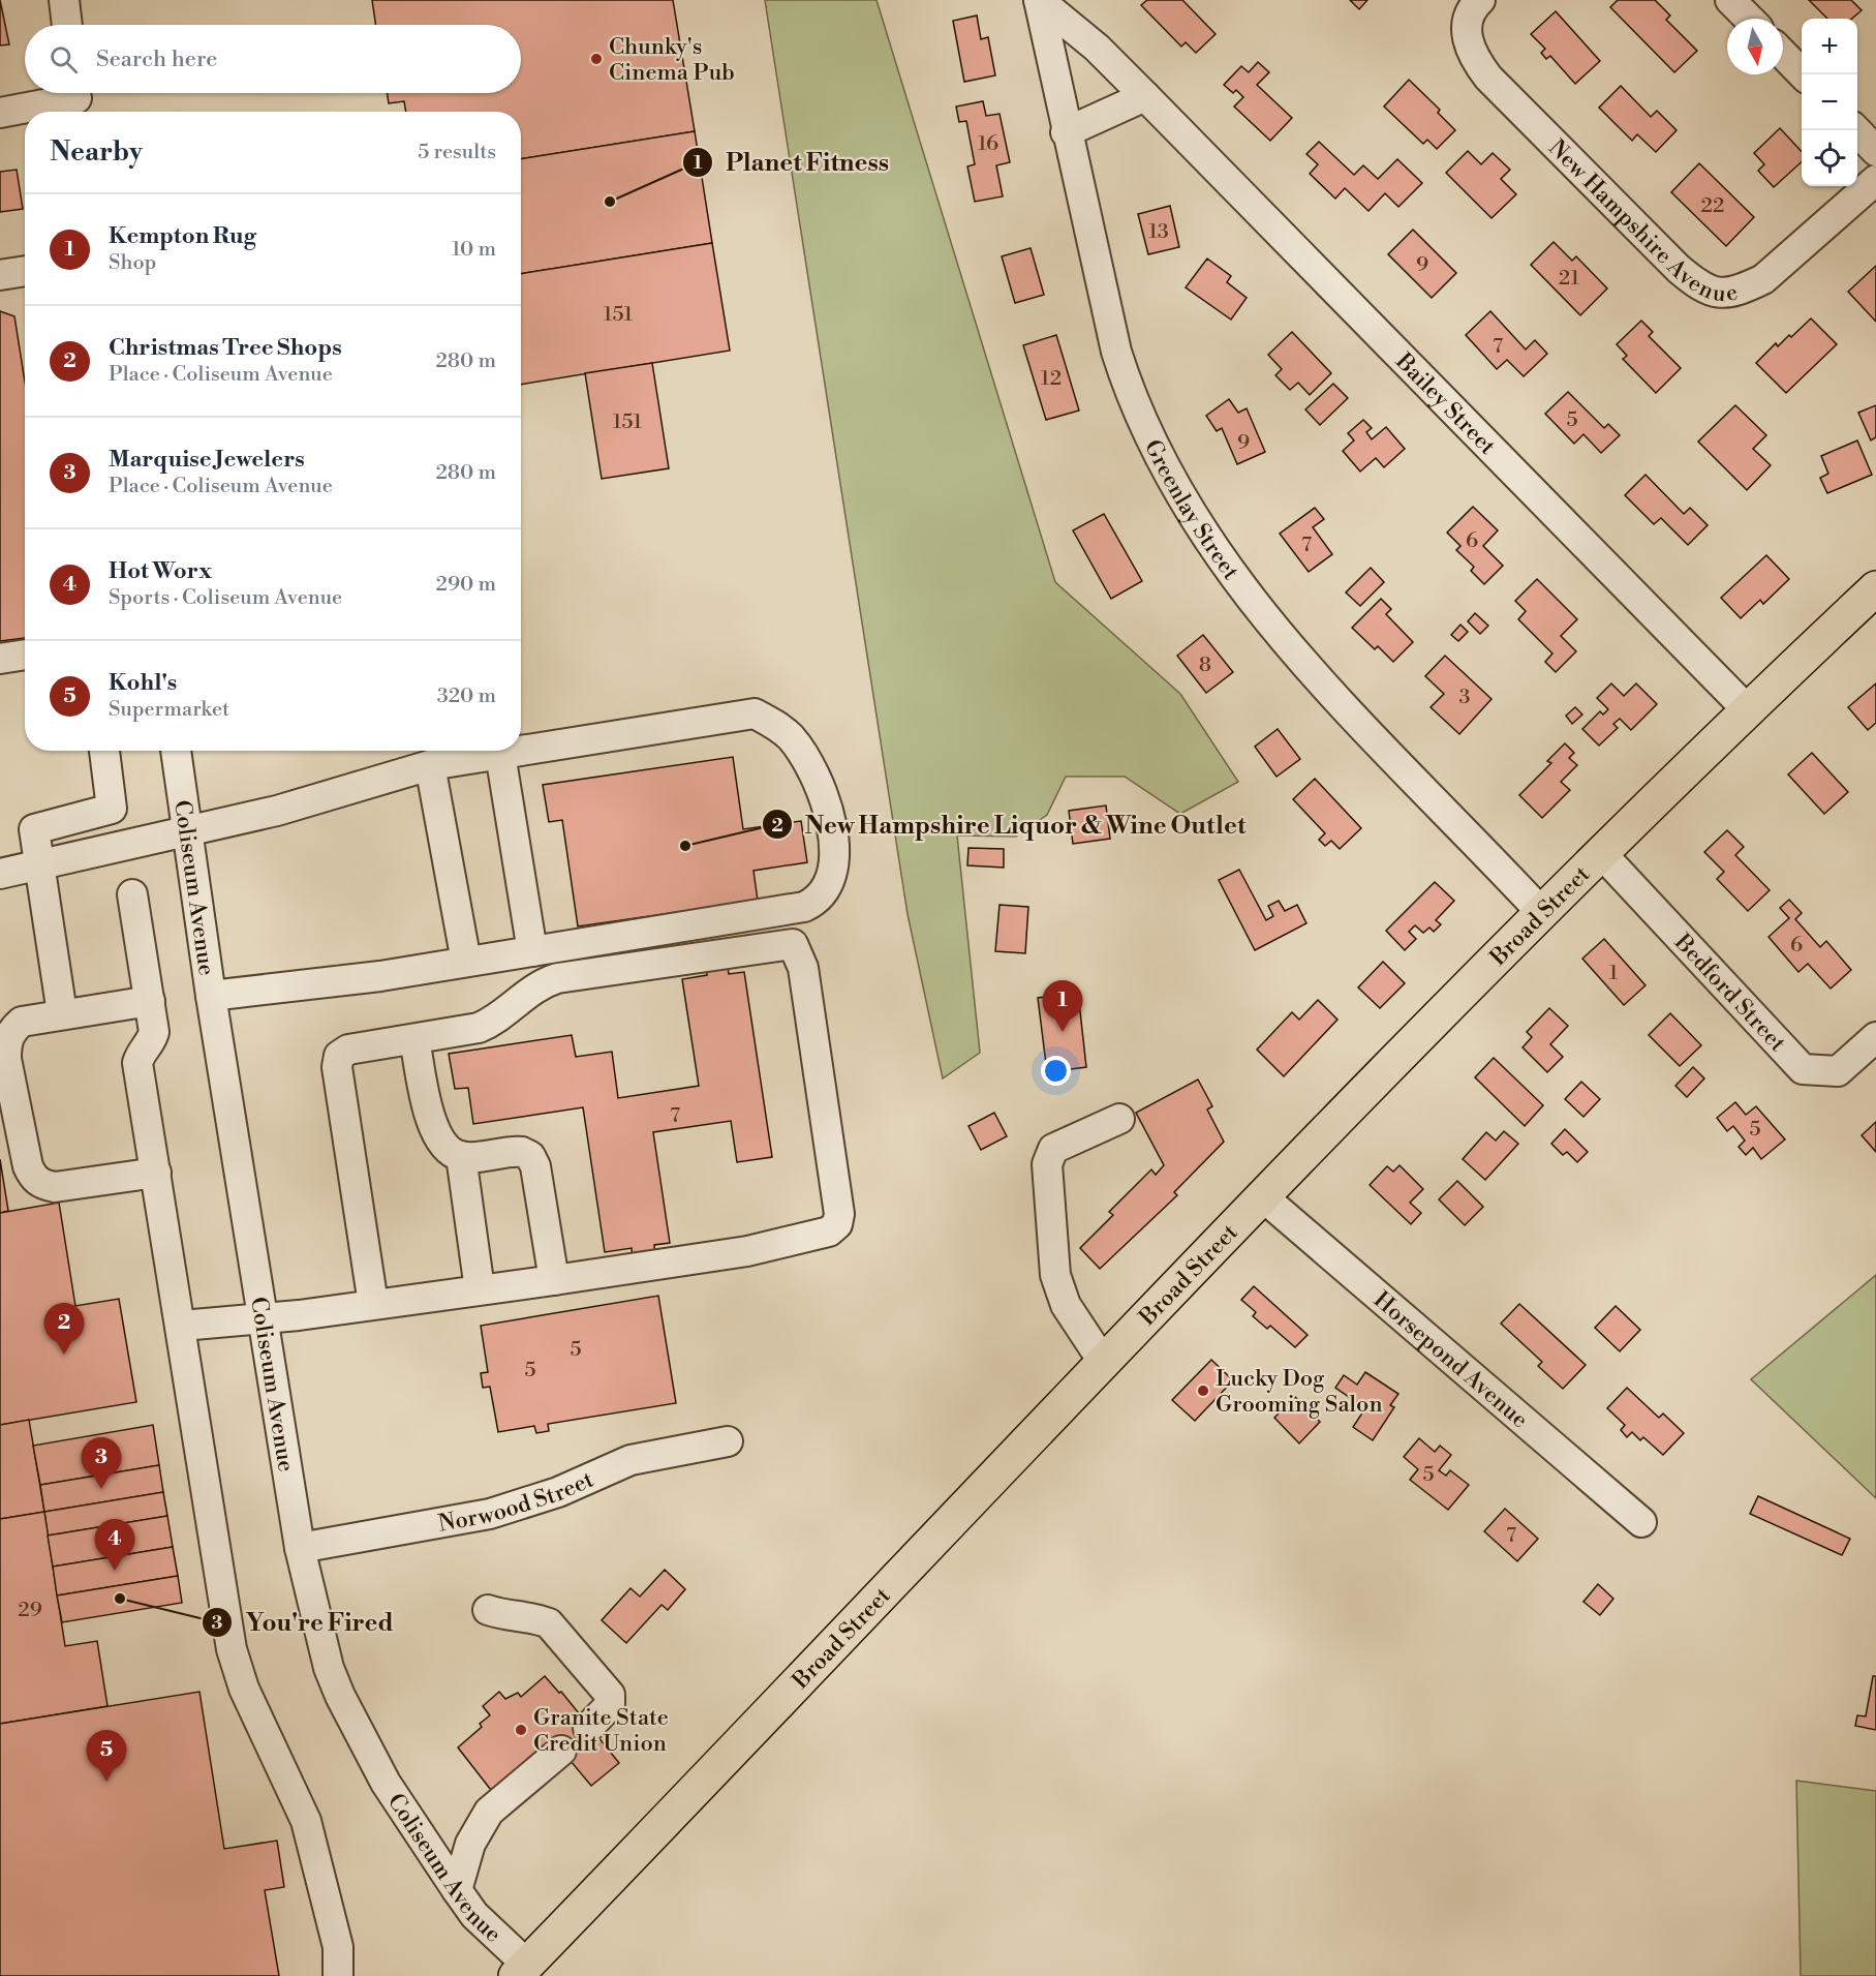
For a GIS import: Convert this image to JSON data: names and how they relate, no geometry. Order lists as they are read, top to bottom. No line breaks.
{"streets":{"main road":["Broad Street"],"street":["New Hampshire Avenue","Bailey Street","Greenlay Street","Coliseum Avenue","Bedford Street","Horsepond Avenue","Norwood Street"]},"crossings":[["Bailey Street","Greenlay Street"],["Bailey Street","Broad Street"],["Greenlay Street","Broad Street"],["Coliseum Avenue","Broad Street"],["Coliseum Avenue","Norwood Street"],["Broad Street","Bedford Street"],["Broad Street","Horsepond Avenue"]],"places":["Chunky's Cinema Pub","Planet Fitness","New Hampshire Liquor & Wine Outlet","Lucky Dog Grooming Salon","You're Fired","Granite State Credit Union"],"house_numbers":["16","22","13","9","21","151","7","12","5","151","9","6","7","8","3","6","1","7","5","5","5","5","7","29"],"north":"bottom","page":{"map_buttons":["+","−"],"search":"Search here","heading":["Nearby","5 results"],"list":[{"mark":"1","name":"Kempton Rug","note":"Shop","value":"10 m"},{"mark":"2","name":"Christmas Tree Shops","note":"Place · Coliseum Avenue","value":"280 m"},{"mark":"3","name":"Marquise Jewelers","note":"Place · Coliseum Avenue","value":"280 m"},{"mark":"4","name":"Hot Worx","note":"Sports · Coliseum Avenue","value":"290 m"},{"mark":"5","name":"Kohl's","note":"Supermarket","value":"320 m"}],"pins":["1","2","3","4","5"]}}
